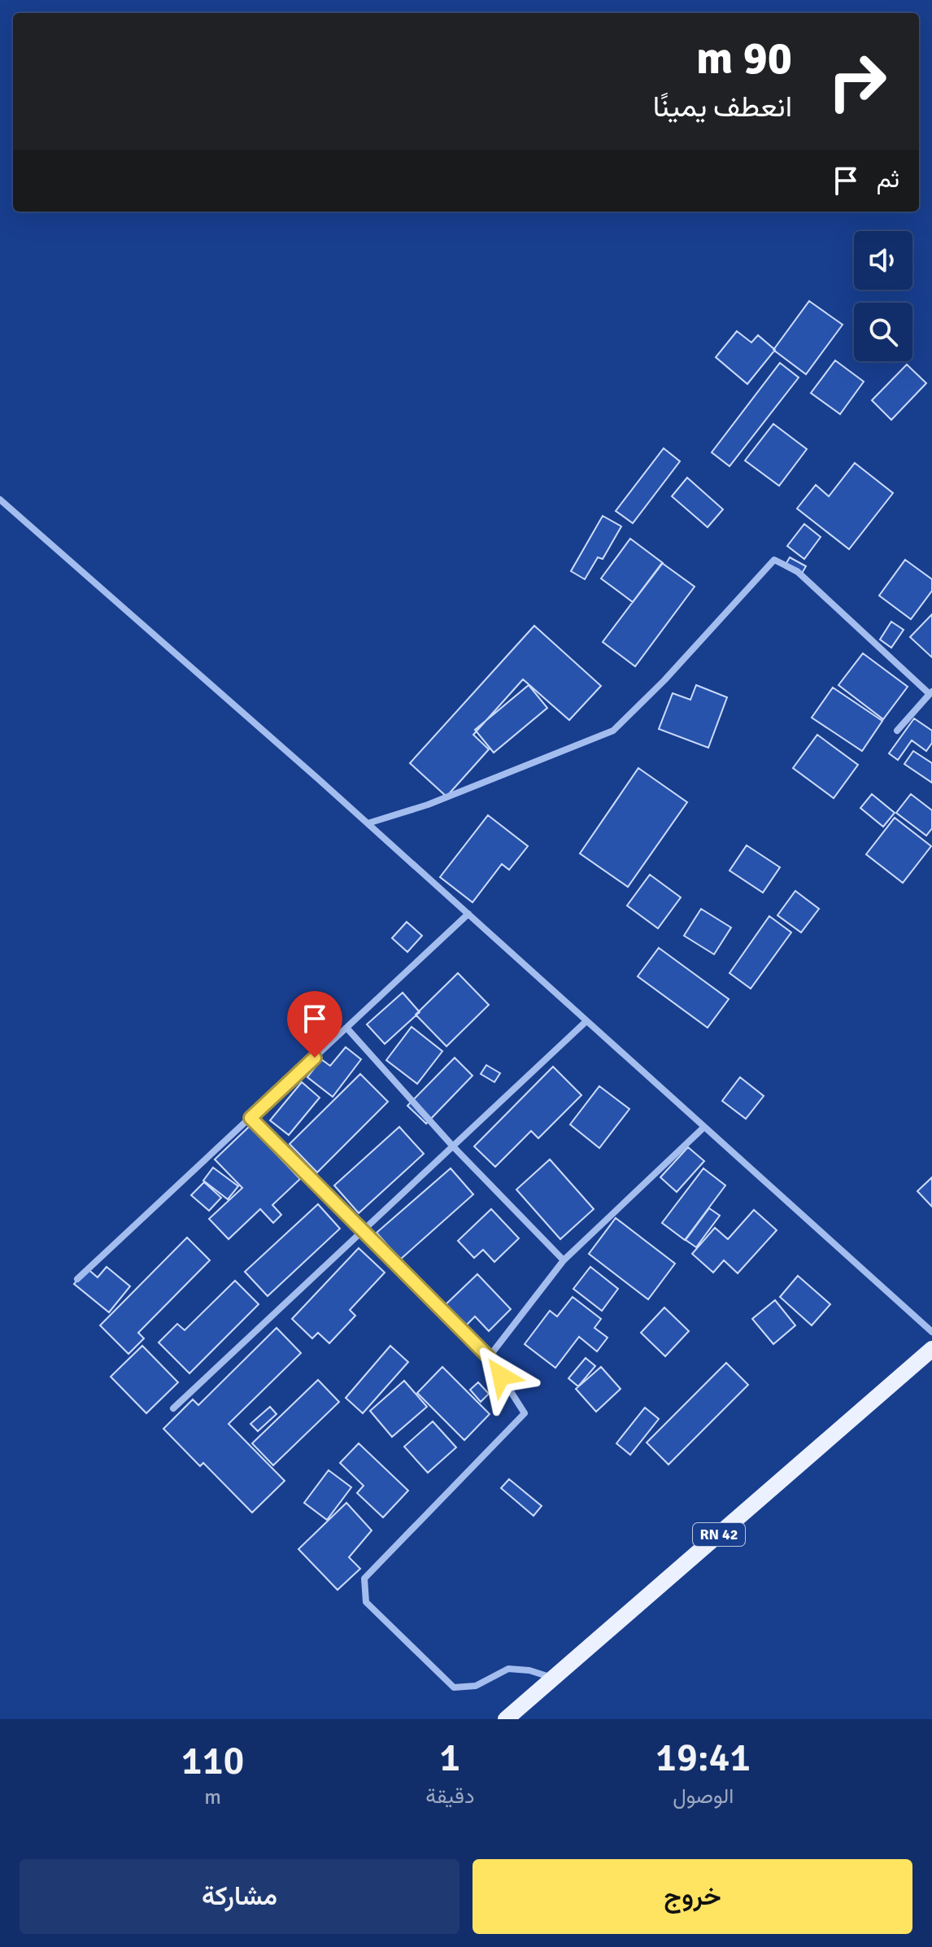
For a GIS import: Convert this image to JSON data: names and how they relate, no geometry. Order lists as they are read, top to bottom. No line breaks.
{"streets":{"main road":["RN 42"]},"page":{"turn":["90 m","انعطف يمينًا"],"then":"ثم","eta":["19:41","الوصول","1","دقيقة","110","m"],"buttons":["خروج","مشاركة"]}}
